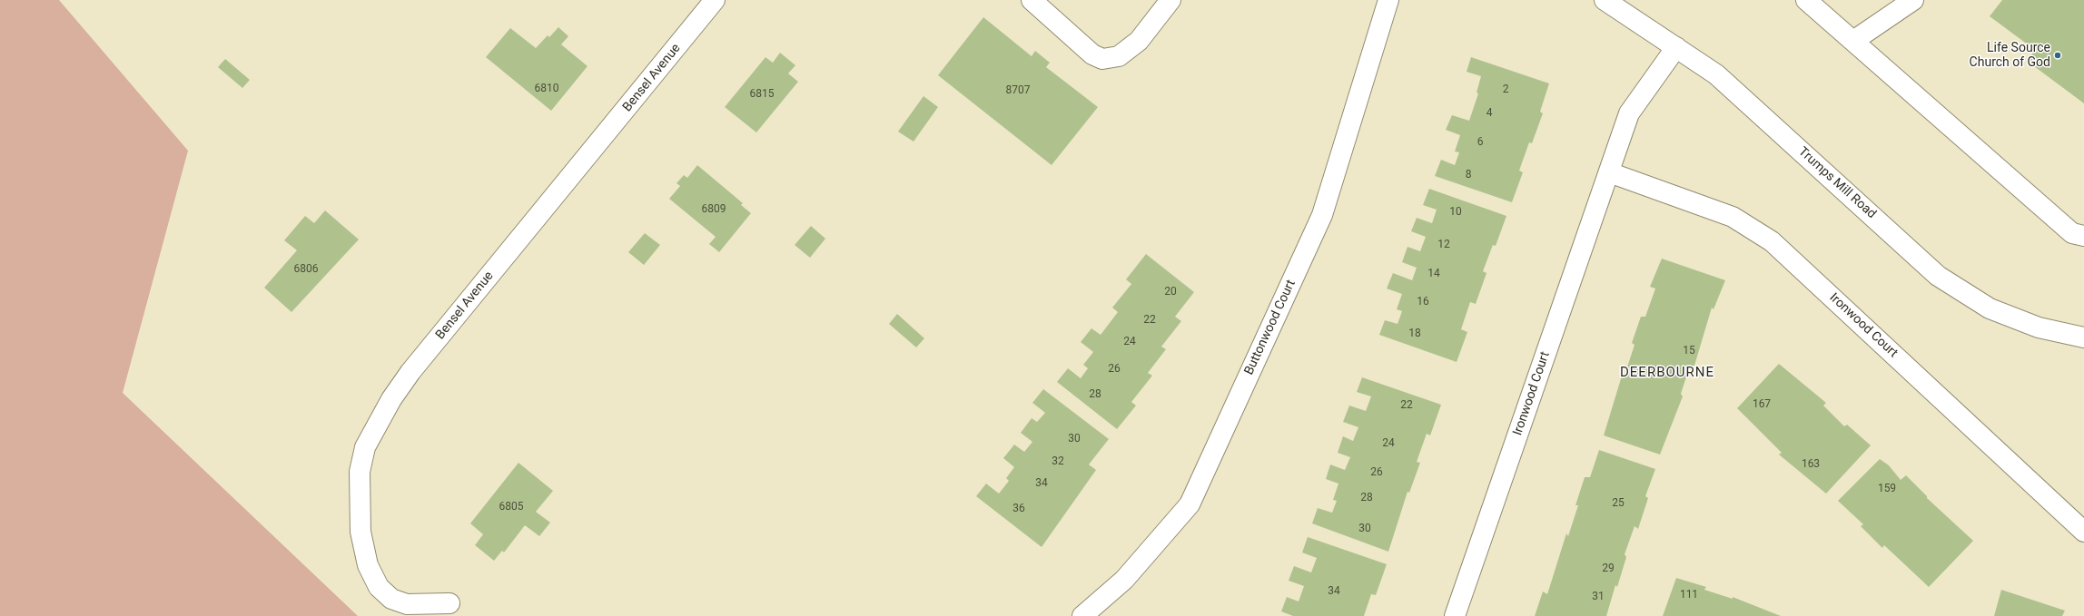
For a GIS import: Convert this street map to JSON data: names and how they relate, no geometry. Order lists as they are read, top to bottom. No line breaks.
{"streets":{"street":["Bensel Avenue","Trumps Mill Road","Ironwood Court","Buttonwood Court"]},"crossings":[["Trumps Mill Road","Ironwood Court"]],"districts":["DEERBOURNE"],"places":["Life Source Church of God"],"house_numbers":["6810","2","8707","6815","4","6","8","6809","10","12","6806","14","20","16","22","18","24","15","26","28","167","22","30","24","32","163","26","34","159","28","25","6805","36","30","29","34","111","31"]}
